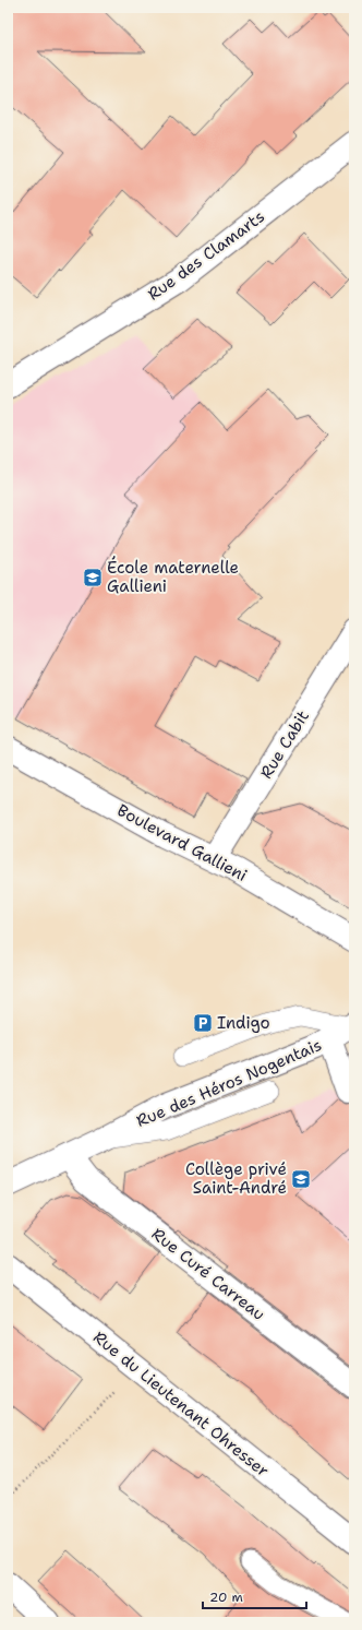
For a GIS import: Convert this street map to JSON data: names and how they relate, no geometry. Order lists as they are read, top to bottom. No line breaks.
{"streets":{"street":["Rue des Clamarts","Rue Cabit","Boulevard Gallieni","Rue des Héros Nogentais","Rue Curé Carreau","Rue du Lieutenant Ohresser"]},"crossings":[["Rue Cabit","Boulevard Gallieni"],["Rue des Héros Nogentais","Rue Curé Carreau"]],"places":{"school or university":["École maternelle Gallieni","Collège privé Saint-André"],"parking":["Indigo"]},"scale_bar":"20 m"}
